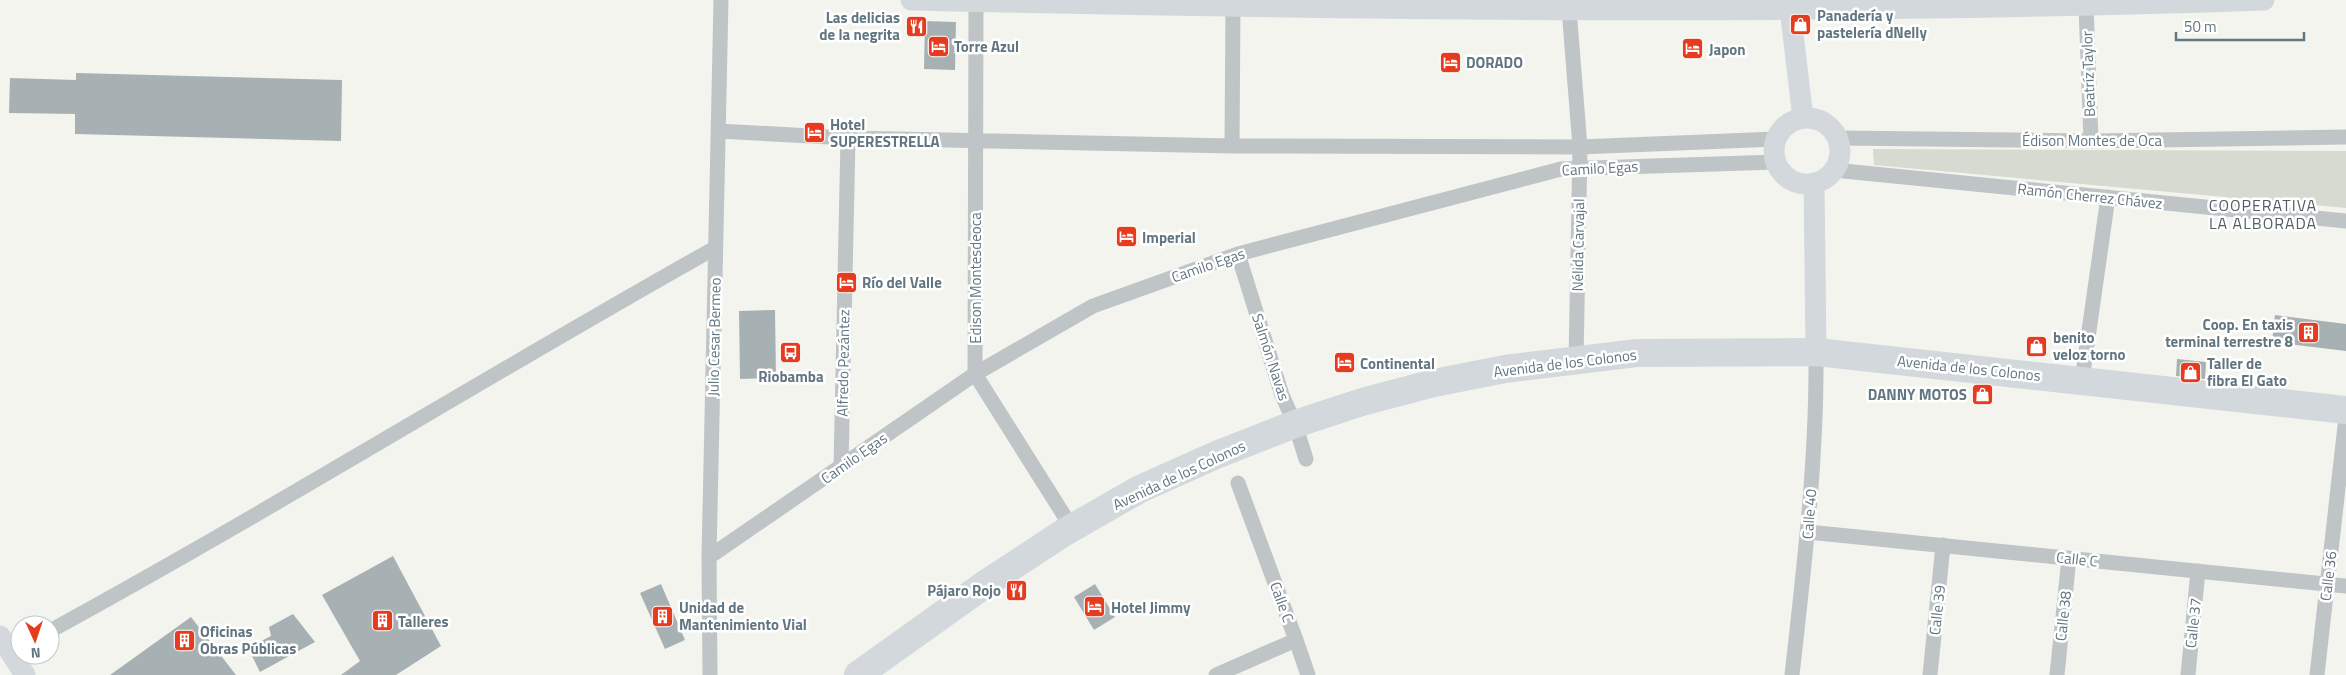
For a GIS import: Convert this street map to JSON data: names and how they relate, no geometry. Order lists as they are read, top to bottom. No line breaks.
{"streets":{"highway":["Avenida de los Colonos"],"street":["Beatríz Taylor","Édison Montes de Oca","Camilo Egas","Ramón Cherrez Chávez","Nélida Carvajal","Edison Montesdeoca","Julio Cesar Bermeo","Salmón Navas","Alfredo Pezántez","Calle 40","Calle C","Calle 36","Calle 39","Calle 38","Calle 37"]},"crossings":[["Beatríz Taylor","Édison Montes de Oca"],["Édison Montes de Oca","Camilo Egas"],["Édison Montes de Oca","Ramón Cherrez Chávez"],["Camilo Egas","Ramón Cherrez Chávez"],["Camilo Egas","Nélida Carvajal"],["Camilo Egas","Edison Montesdeoca"],["Camilo Egas","Julio Cesar Bermeo"],["Camilo Egas","Salmón Navas"],["Camilo Egas","Alfredo Pezántez"],["Nélida Carvajal","Avenida de los Colonos"],["Salmón Navas","Avenida de los Colonos"],["Avenida de los Colonos","Calle 40"],["Calle 40","Calle C"],["Calle C","Calle 36"],["Calle C","Calle 39"],["Calle C","Calle 38"],["Calle C","Calle 37"]],"districts":["COOPERATIVA LA ALBORADA"],"places":{"shop":["Panadería y pastelería dNelly","benito veloz torno","Taller de fibra El Gato","DANNY MOTOS"],"restaurant":["Las delicias de la negrita","Pájaro Rojo"],"hotel":["Torre Azul","Japon","DORADO","Hotel SUPERESTRELLA","Imperial","Río del Valle","Continental","Hotel Jimmy"],"building":["Coop. En taxis terminal terrestre 8","Unidad de Mantenimiento Vial","Talleres","Oficinas Obras Públicas"],"bus stop":["Riobamba"]},"scale_bar":"50 m","north":"bottom"}
